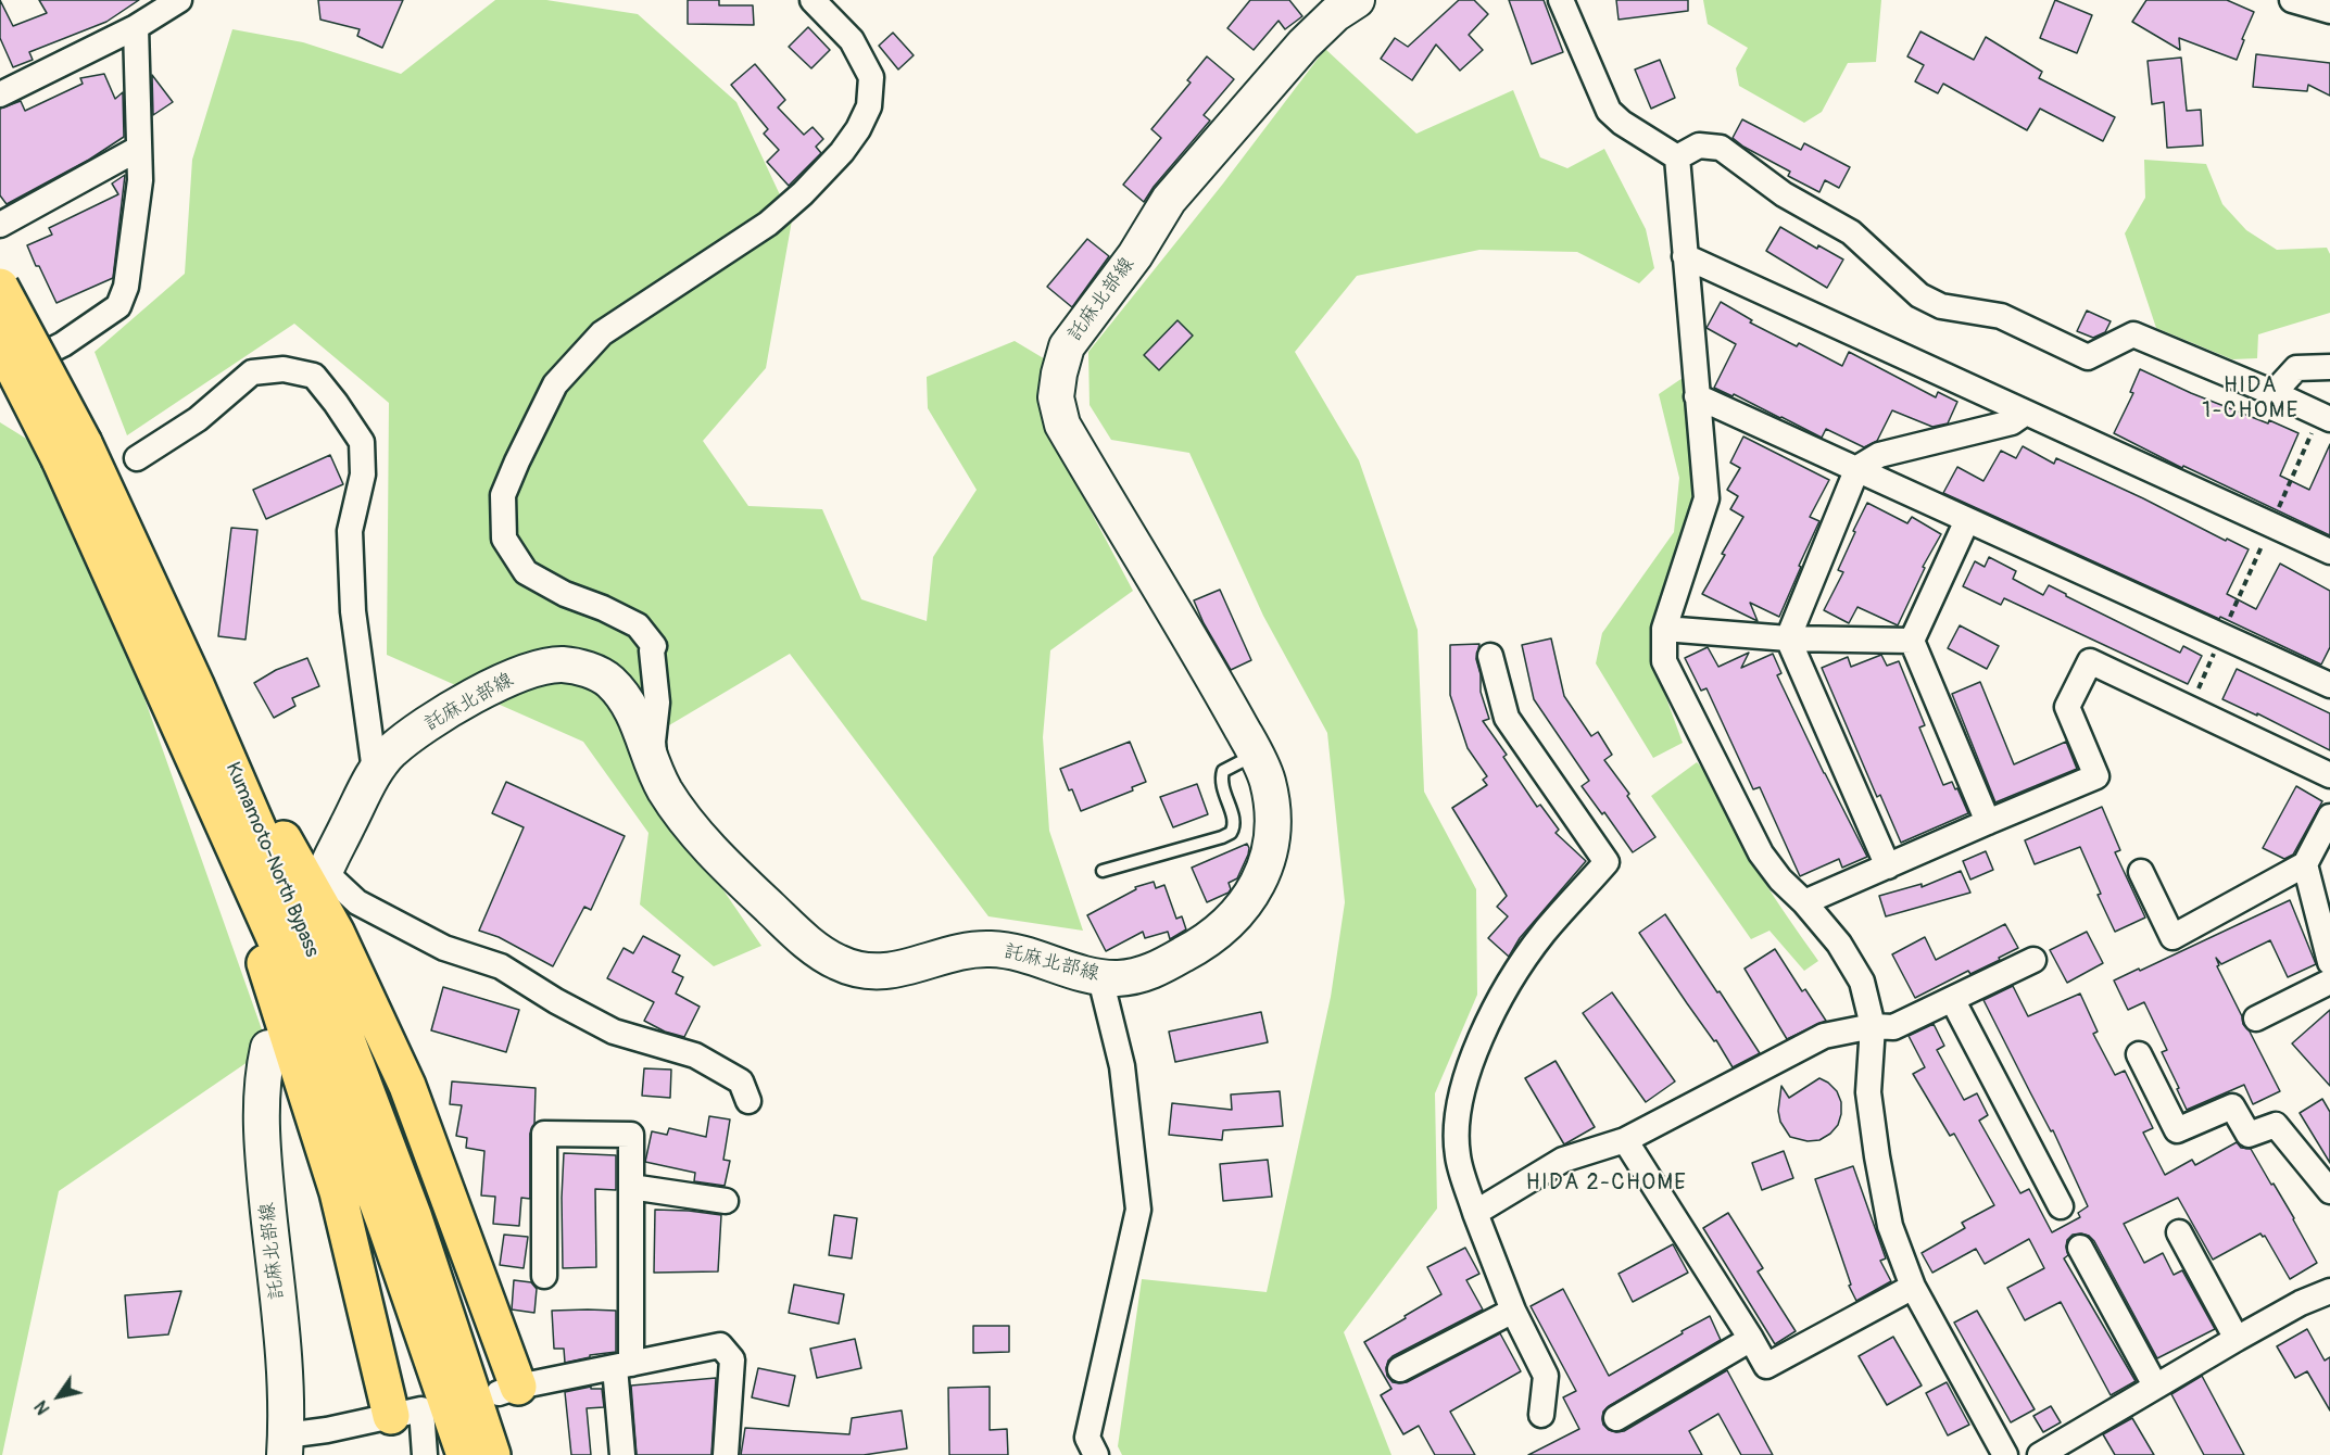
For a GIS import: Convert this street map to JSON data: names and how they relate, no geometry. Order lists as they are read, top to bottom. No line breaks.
{"streets":{"highway":["Kumamoto-North Bypass"],"main road":["託麻北部線"]},"districts":["HIDA 1-CHOME","HIDA 2-CHOME"],"north":"bottom left"}
